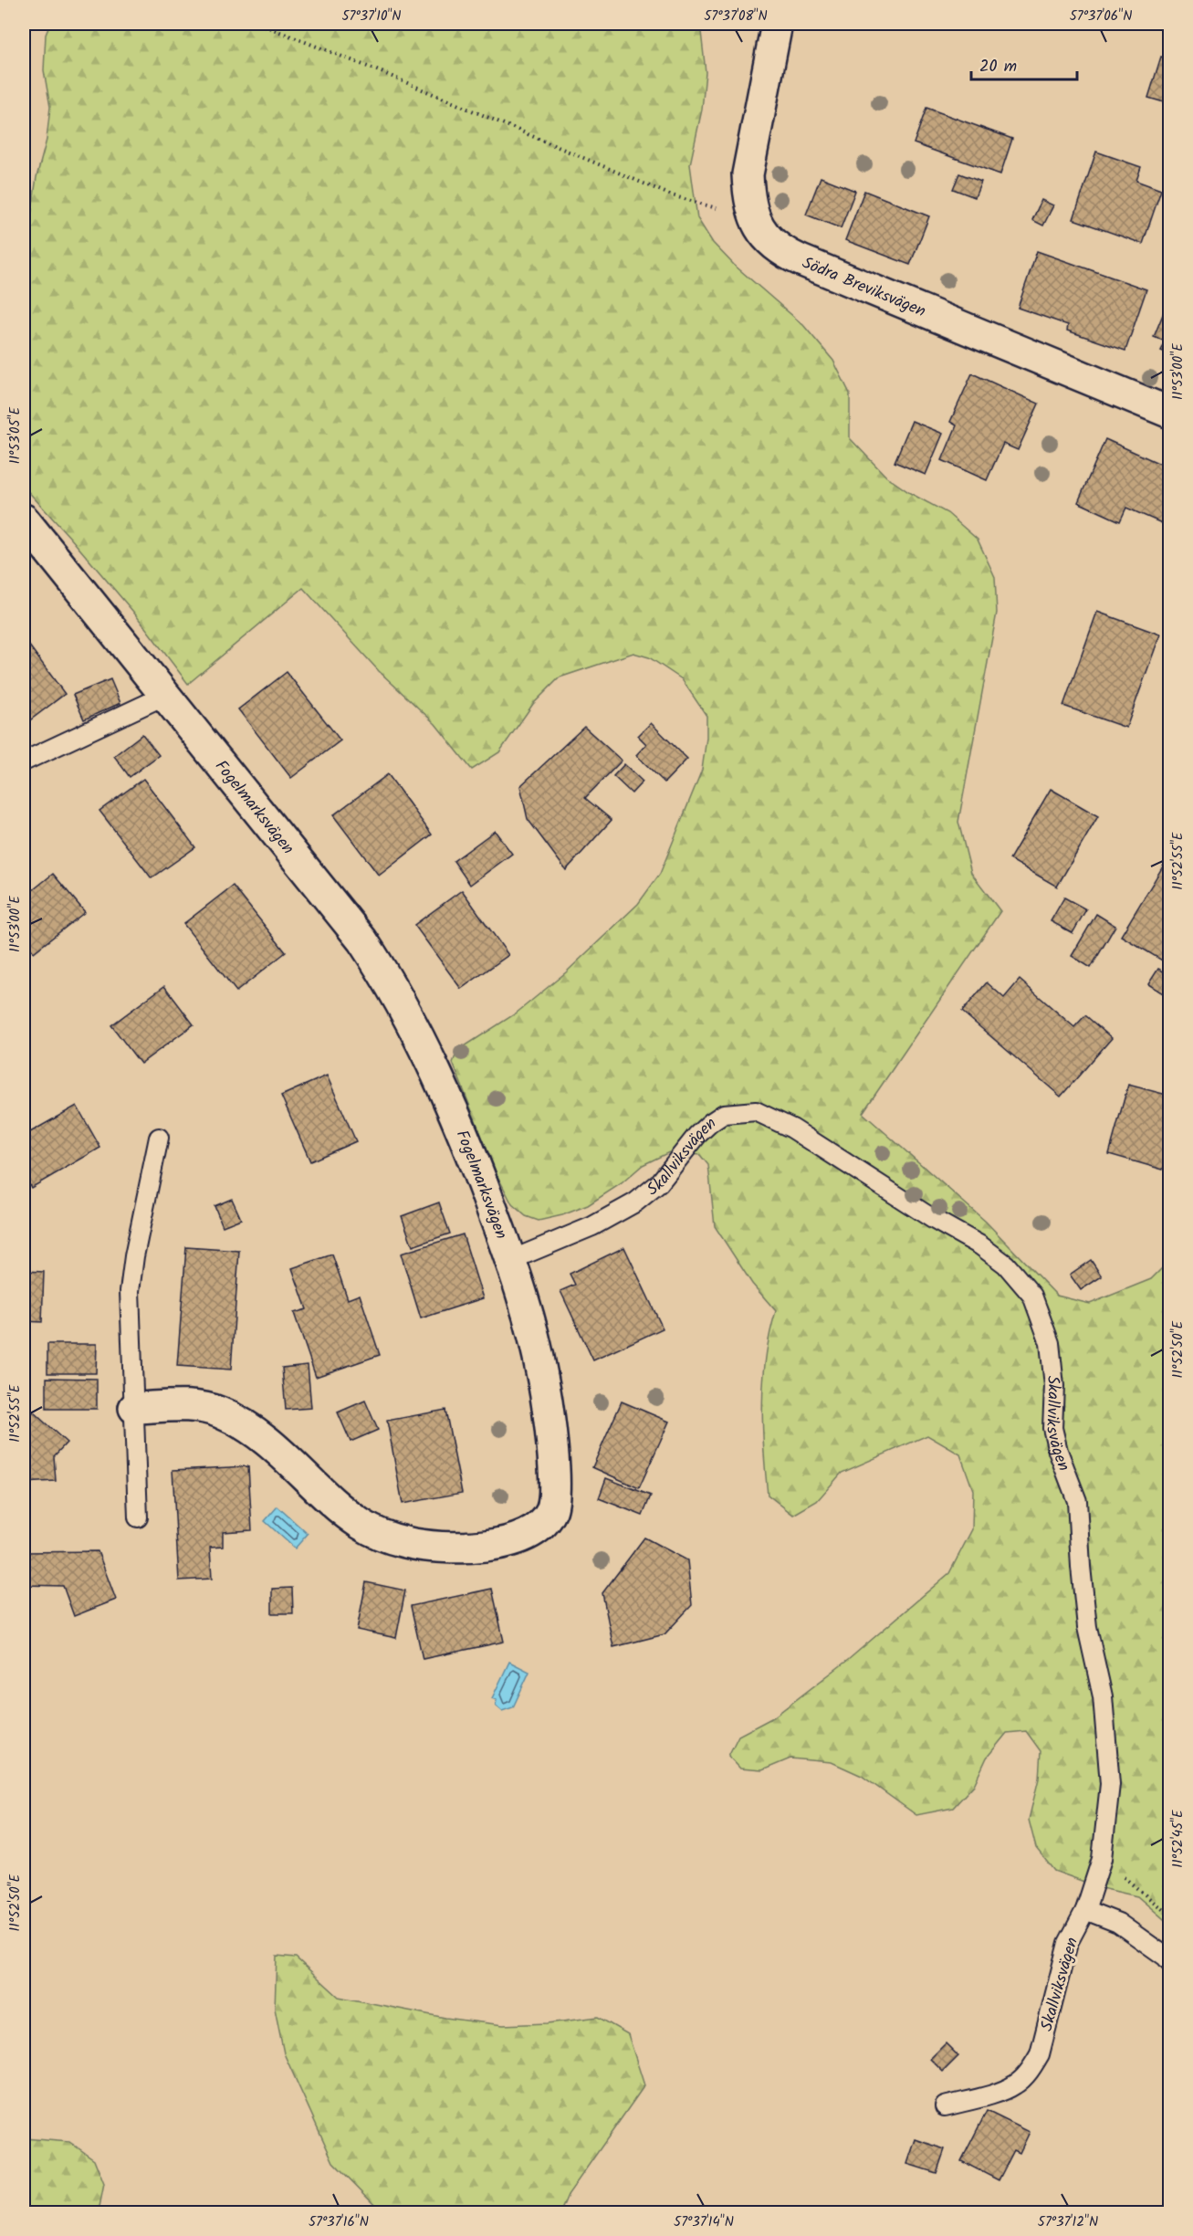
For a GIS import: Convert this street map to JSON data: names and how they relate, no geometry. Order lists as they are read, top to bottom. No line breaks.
{"streets":{"street":["Södra Breviksvägen","Fogelmarksvägen"],"lane":["Skallviksvägen"]},"crossings":[["Fogelmarksvägen","Skallviksvägen"]],"scale_bar":"20 m","coordinates":["57°37'10\"N","57°37'08\"N","57°37'06\"N","11°53'00\"E","11°53'05\"E","11°52'55\"E","11°52'50\"E","11°52'45\"E","57°37'16\"N","57°37'14\"N","57°37'12\"N"]}
